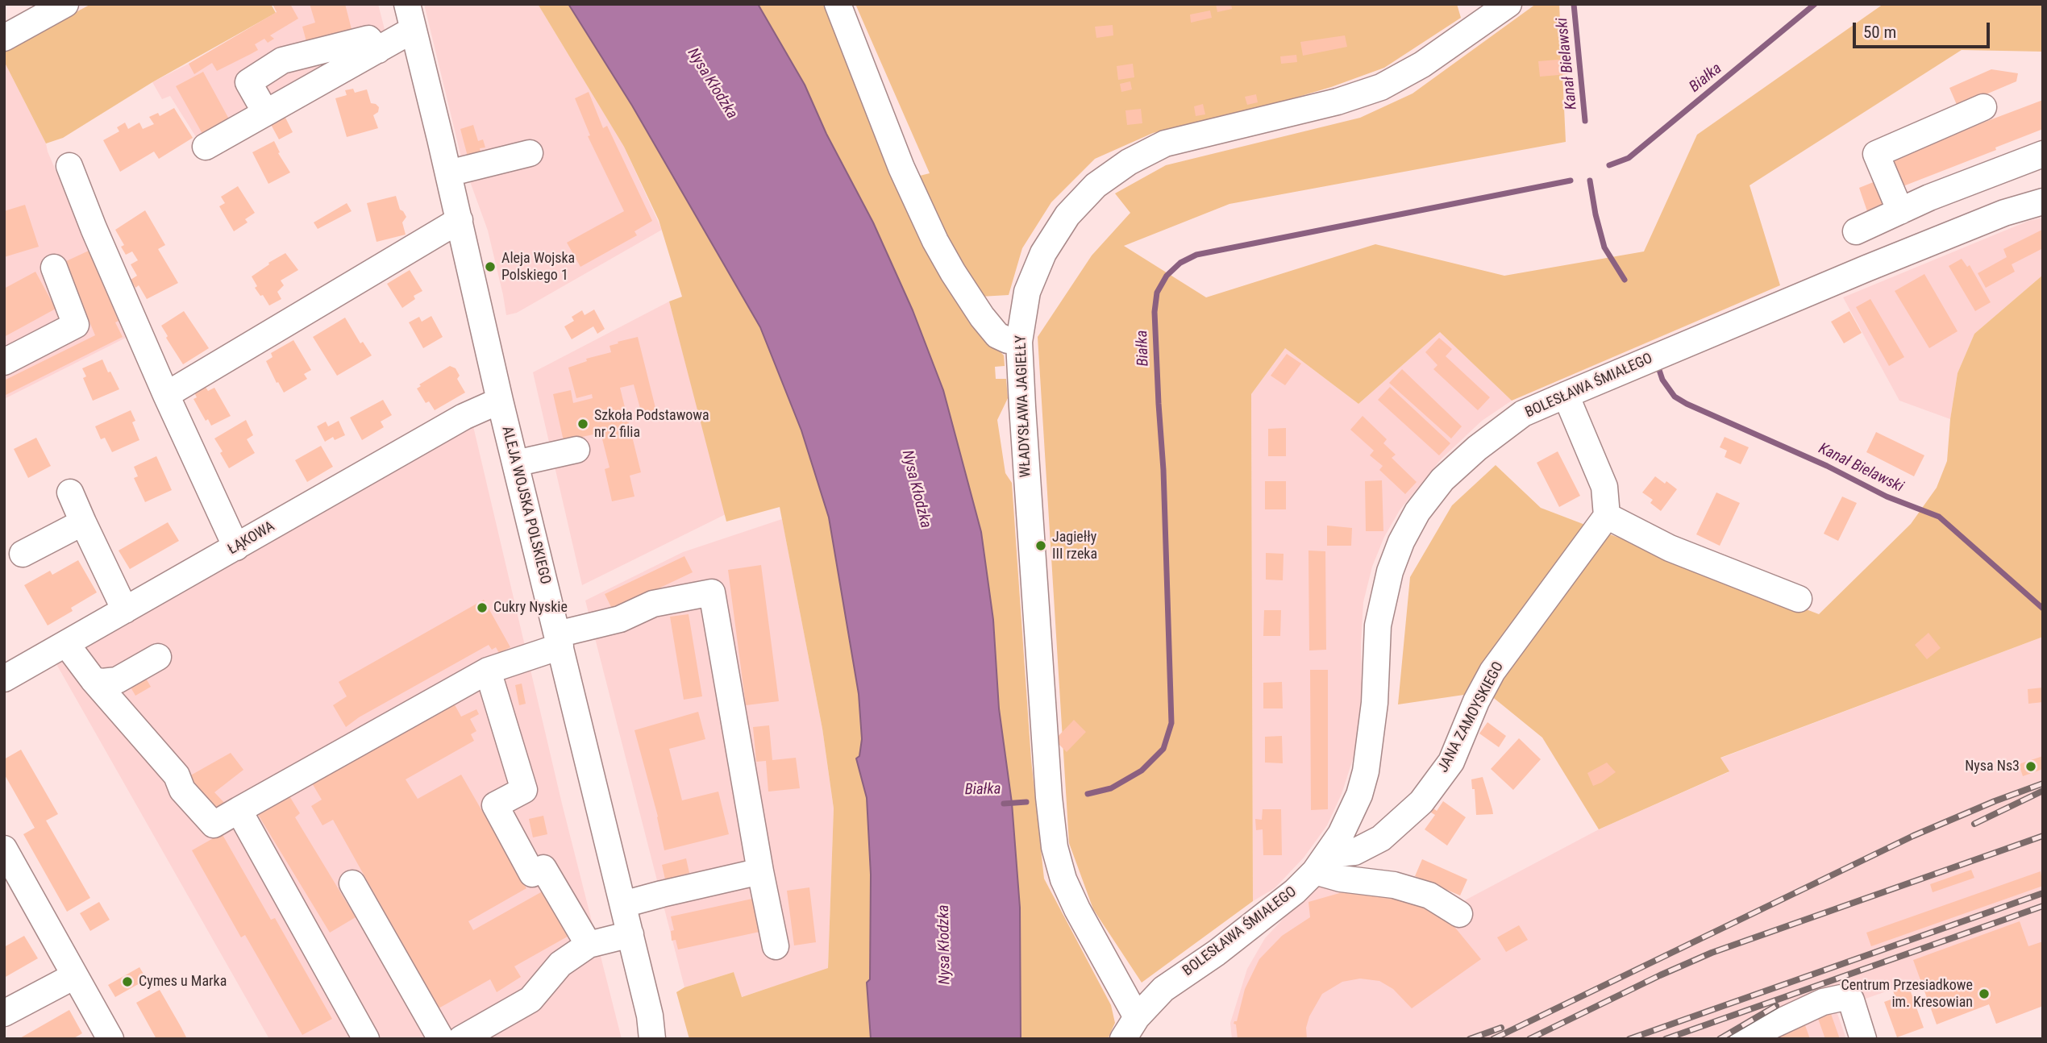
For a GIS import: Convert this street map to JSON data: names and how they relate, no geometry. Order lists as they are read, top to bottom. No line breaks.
{"streets":{"street":["BOLESŁAWA ŚMIAŁEGO","WŁADYSŁAWA JAGIEŁŁY","ALEJA WOJSKA POLSKIEGO","ŁĄKOWA","JANA ZAMOYSKIEGO"]},"crossings":[["BOLESŁAWA ŚMIAŁEGO","WŁADYSŁAWA JAGIEŁŁY"],["BOLESŁAWA ŚMIAŁEGO","JANA ZAMOYSKIEGO"],["ALEJA WOJSKA POLSKIEGO","ŁĄKOWA"]],"water":["Kanał Bielawski","Białka","Nysa Kłodzka"],"places":["Aleja Wojska Polskiego 1","Szkoła Podstawowa nr 2 filia","Jagiełły III rzeka","Cukry Nyskie","Nysa Ns3","Cymes u Marka","Centrum Przesiadkowe im. Kresowian"],"scale_bar":"50 m"}
